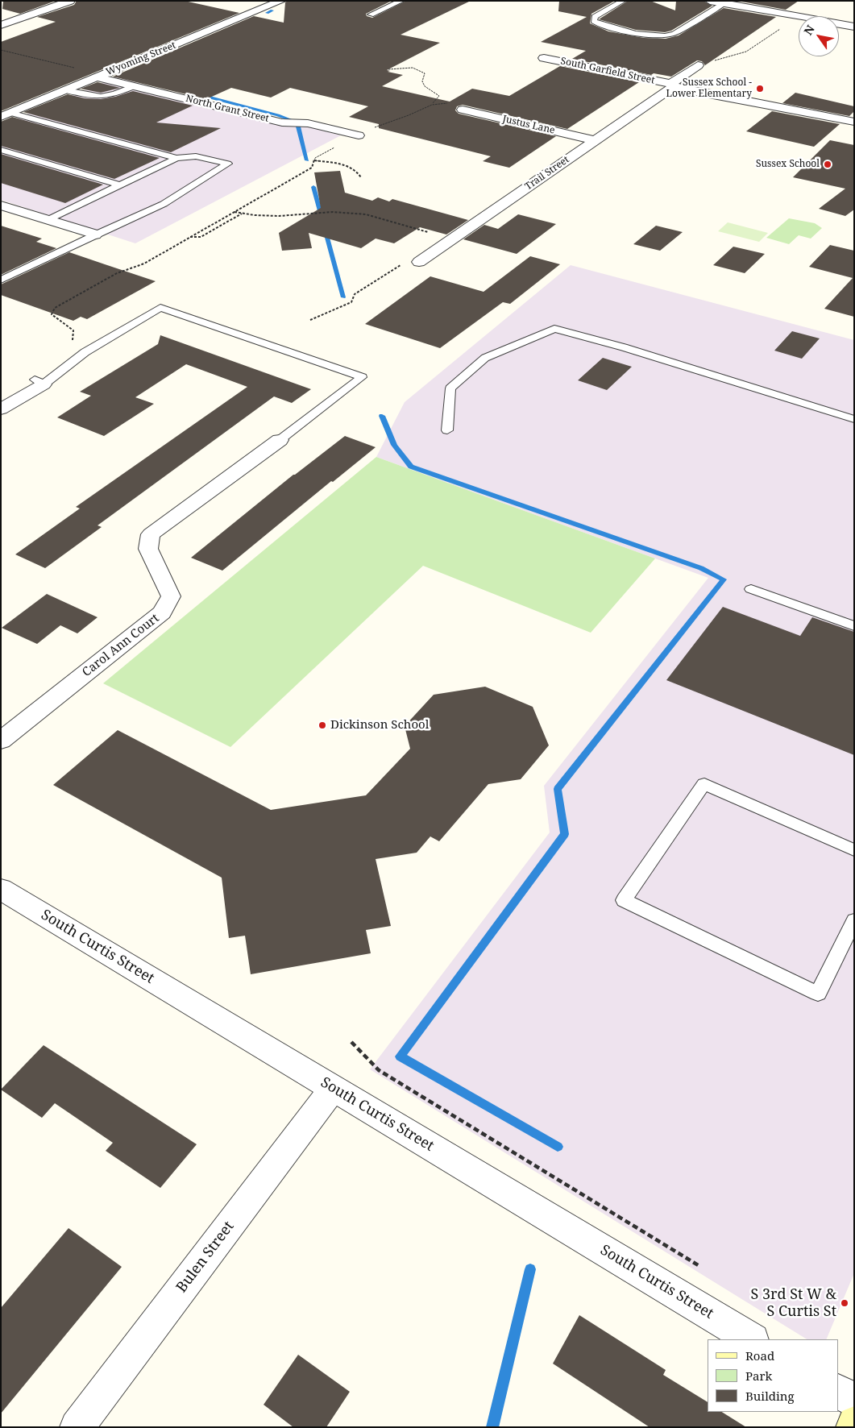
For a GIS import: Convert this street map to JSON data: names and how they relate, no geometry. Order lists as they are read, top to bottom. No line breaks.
{"streets":{"street":["Wyoming Street","South Garfield Street","North Grant Street","Justus Lane","Trail Street","Carol Ann Court","South Curtis Street","Bulen Street"]},"crossings":[["Wyoming Street","North Grant Street"],["South Garfield Street","Trail Street"],["Justus Lane","Trail Street"],["South Curtis Street","Bulen Street"]],"places":["Sussex School - Lower Elementary","Sussex School","Dickinson School","S 3rd St W & S Curtis St"],"legend":["Road","Park","Building"],"north":"top left"}
